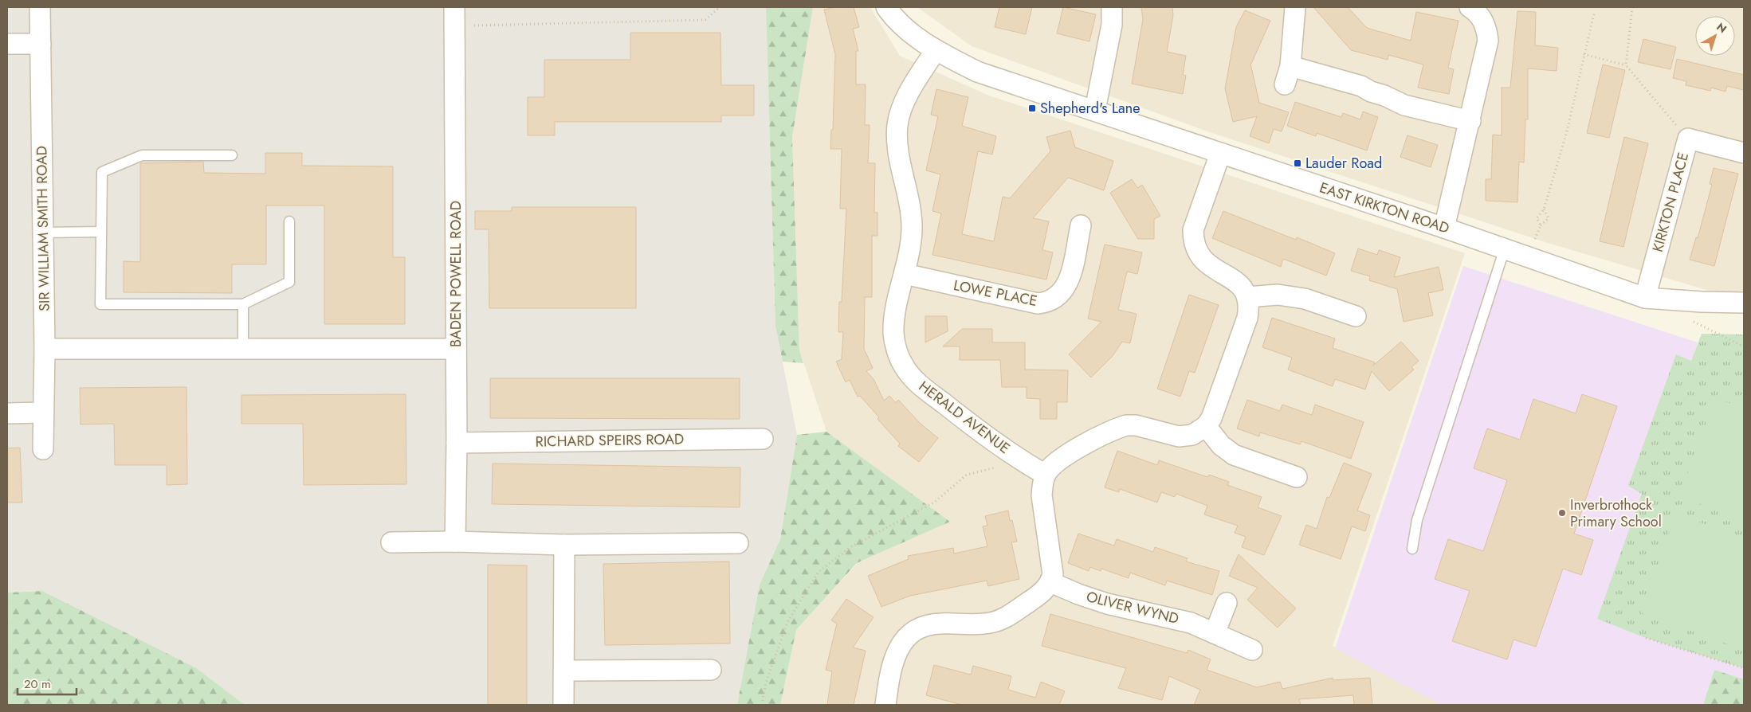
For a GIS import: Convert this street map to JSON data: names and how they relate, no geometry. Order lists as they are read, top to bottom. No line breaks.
{"streets":{"street":["KIRKTON PLACE","EAST KIRKTON ROAD","SIR WILLIAM SMITH ROAD","BADEN POWELL ROAD","LOWE PLACE","HERALD AVENUE","RICHARD SPEIRS ROAD","OLIVER WYND"]},"crossings":[["KIRKTON PLACE","EAST KIRKTON ROAD"],["EAST KIRKTON ROAD","HERALD AVENUE"],["BADEN POWELL ROAD","RICHARD SPEIRS ROAD"],["LOWE PLACE","HERALD AVENUE"]],"places":{"transit":["Shepherd's Lane","Lauder Road"],"other":["Inverbrothock Primary School"]},"scale_bar":"20 m","north":"top right"}
